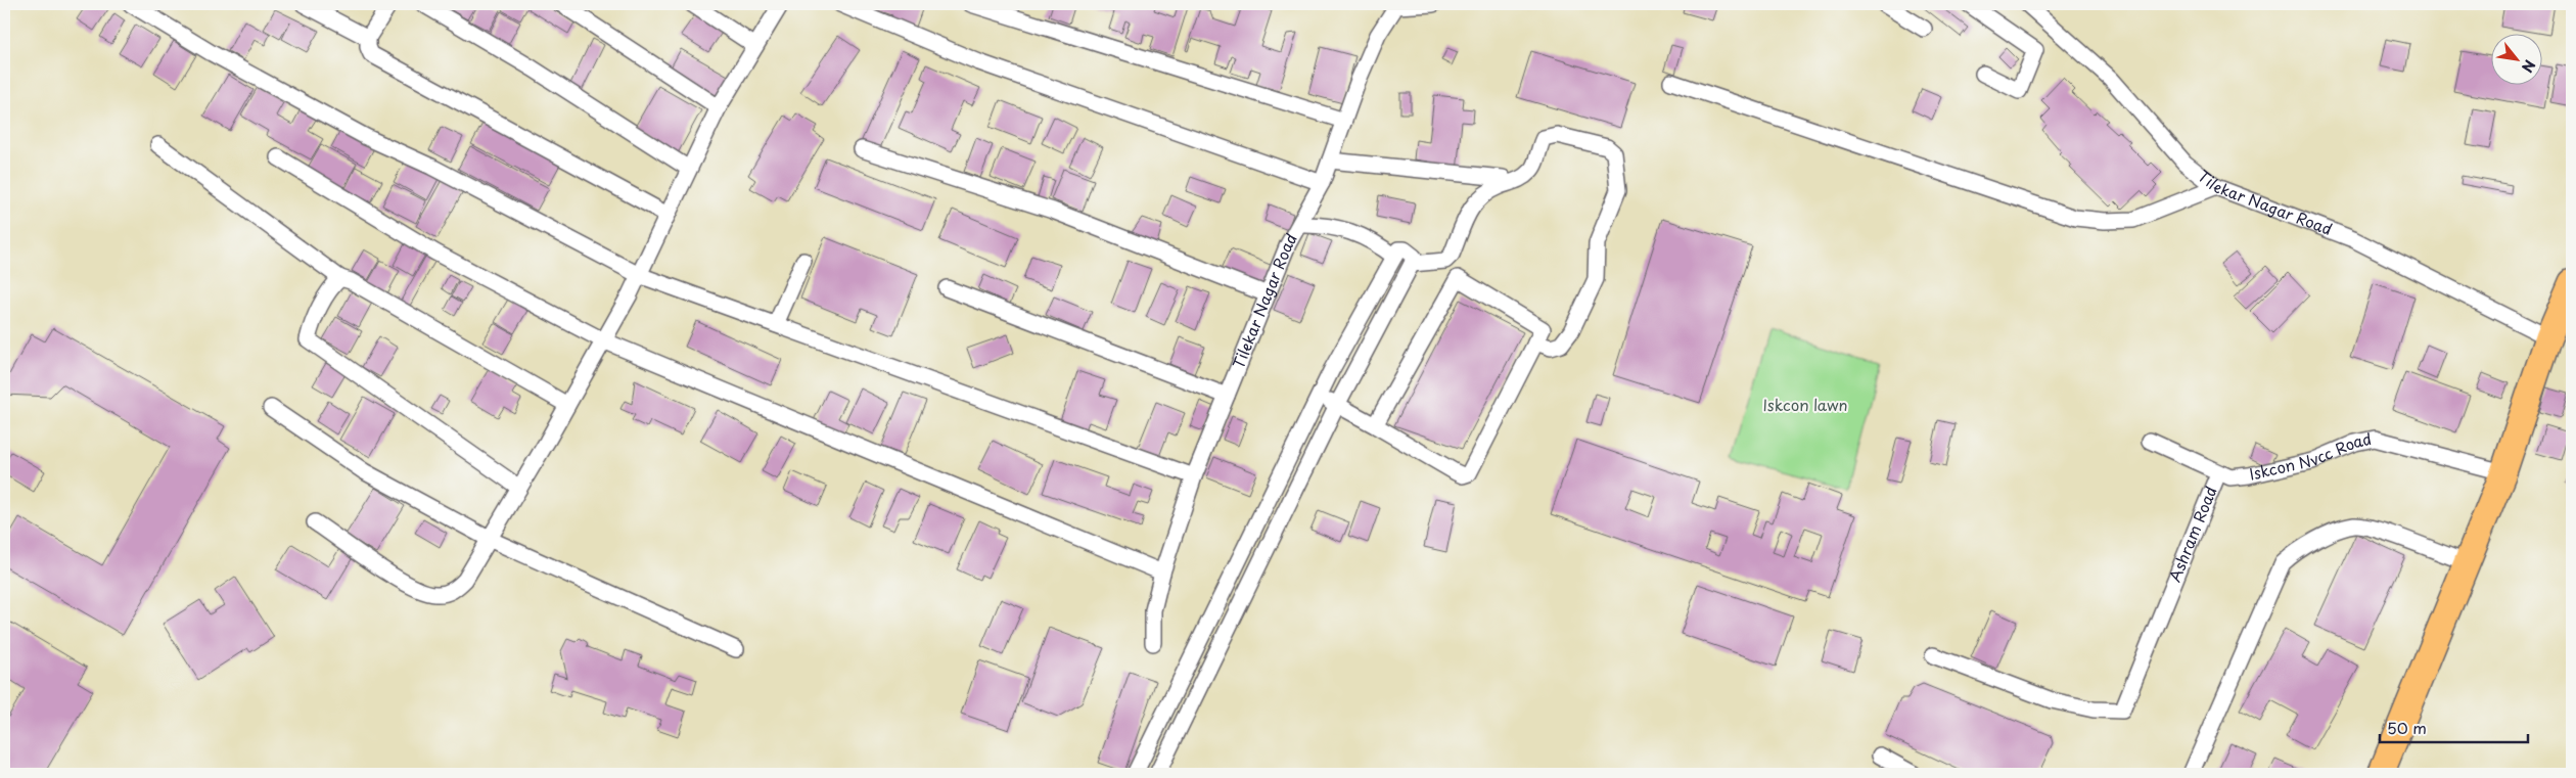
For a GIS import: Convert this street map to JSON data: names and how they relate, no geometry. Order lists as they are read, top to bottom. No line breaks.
{"streets":{"street":["Tilekar Nagar Road","Iskcon Nvcc Road","Ashram Road"]},"crossings":[["Iskcon Nvcc Road","Ashram Road"]],"parks":["Iskcon lawn"],"scale_bar":"50 m","north":"bottom right"}
